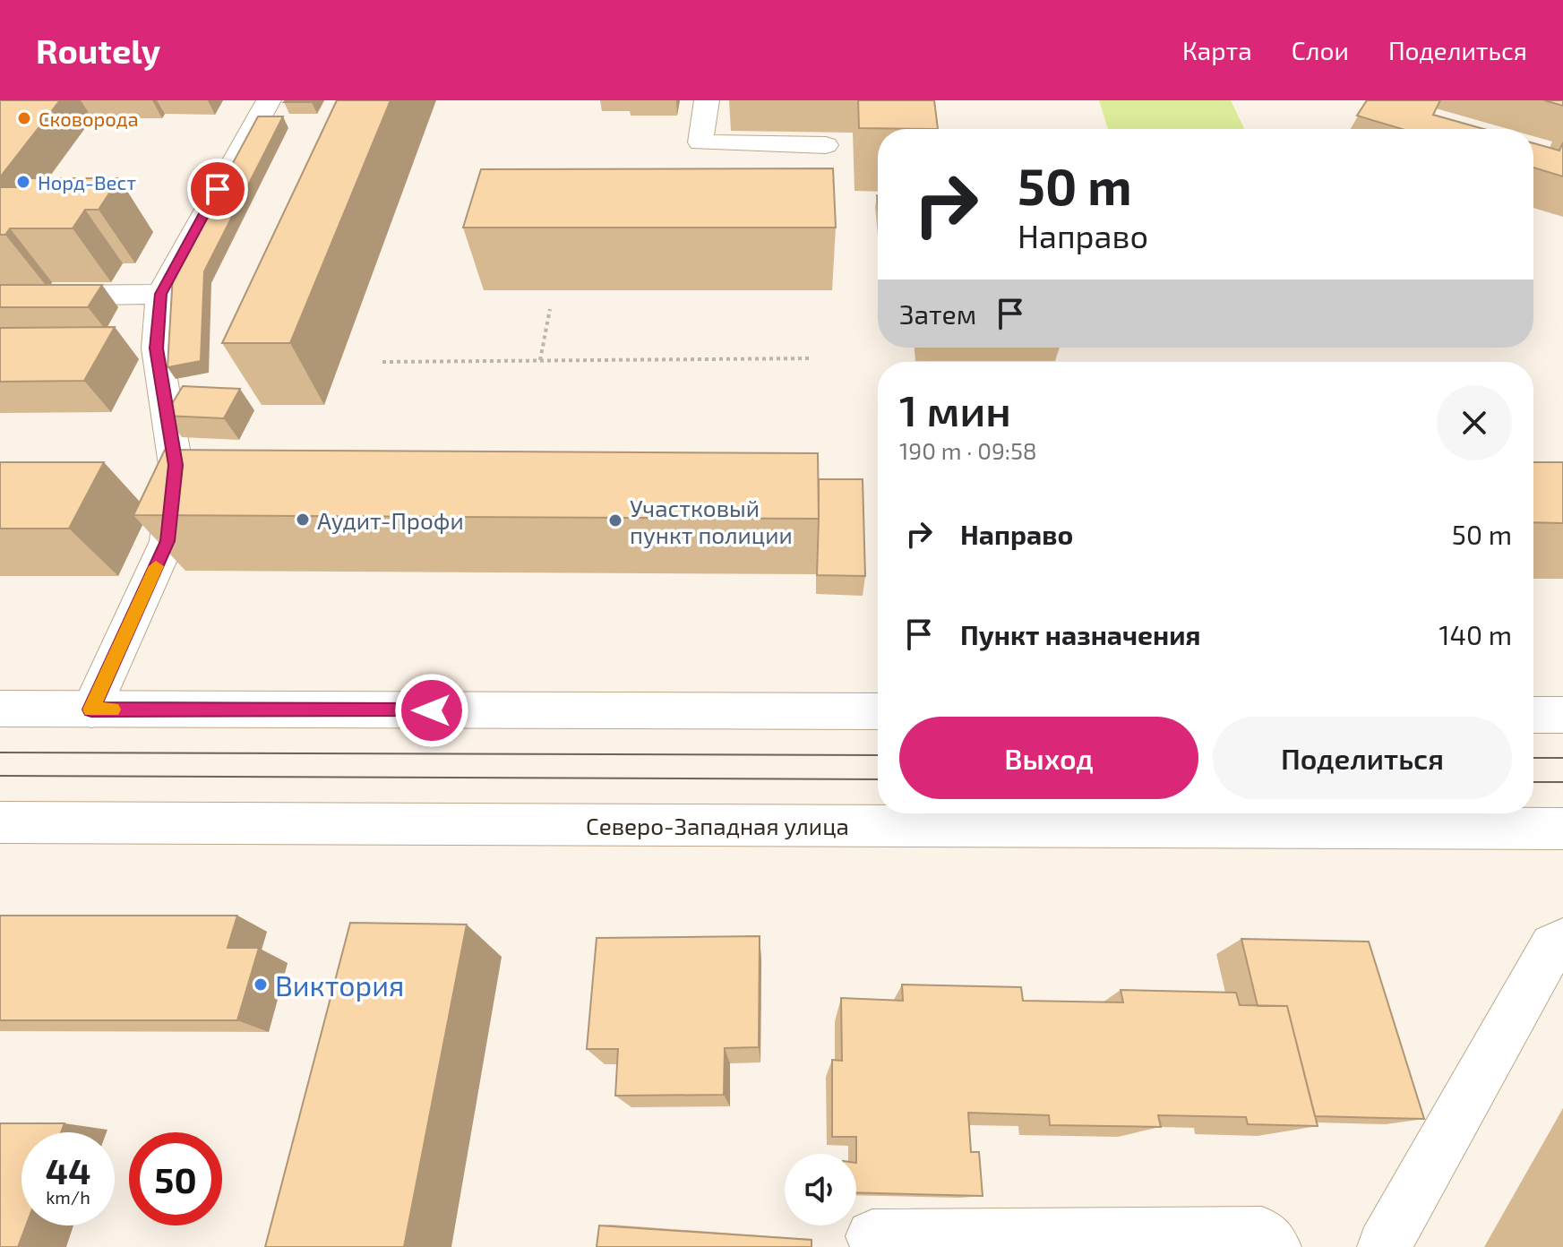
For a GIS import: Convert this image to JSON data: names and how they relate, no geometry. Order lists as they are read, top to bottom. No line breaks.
{"streets":{"main road":["Северо-Западная улица"]},"places":["Сковорода","Норд-Вест","Аудит-Профи","Участковый пункт полиции","Виктория"],"page":{"header":"Routely","nav":["Карта","Слои","Поделиться"],"turn":["50 m","Направо"],"then":"Затем","heading":["1 мин","190 m · 09:58"],"list":[{"name":"Направо","value":"50 m"},{"name":"Пункт назначения","value":"140 m"}],"buttons":["Выход","Поделиться"],"speed":"44 km/h","limit":"50"}}
